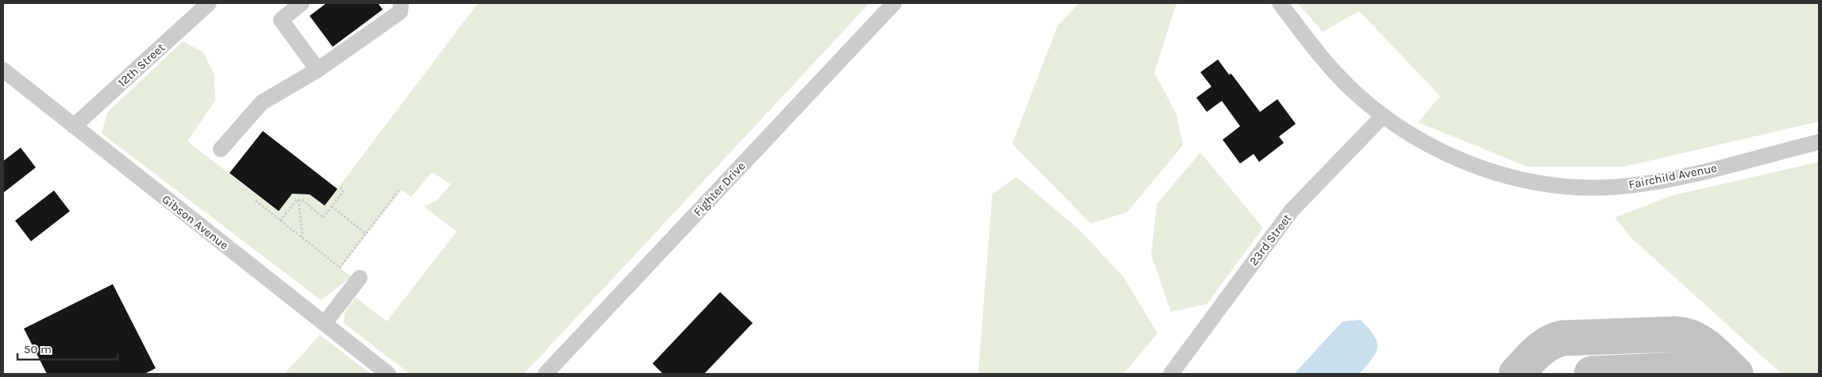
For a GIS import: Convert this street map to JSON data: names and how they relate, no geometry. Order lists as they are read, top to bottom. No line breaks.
{"streets":{"street":["12th Street","Fairchild Avenue","Fighter Drive","Gibson Avenue","23rd Street"]},"crossings":[["12th Street","Gibson Avenue"],["Fairchild Avenue","23rd Street"]],"scale_bar":"50 m"}
